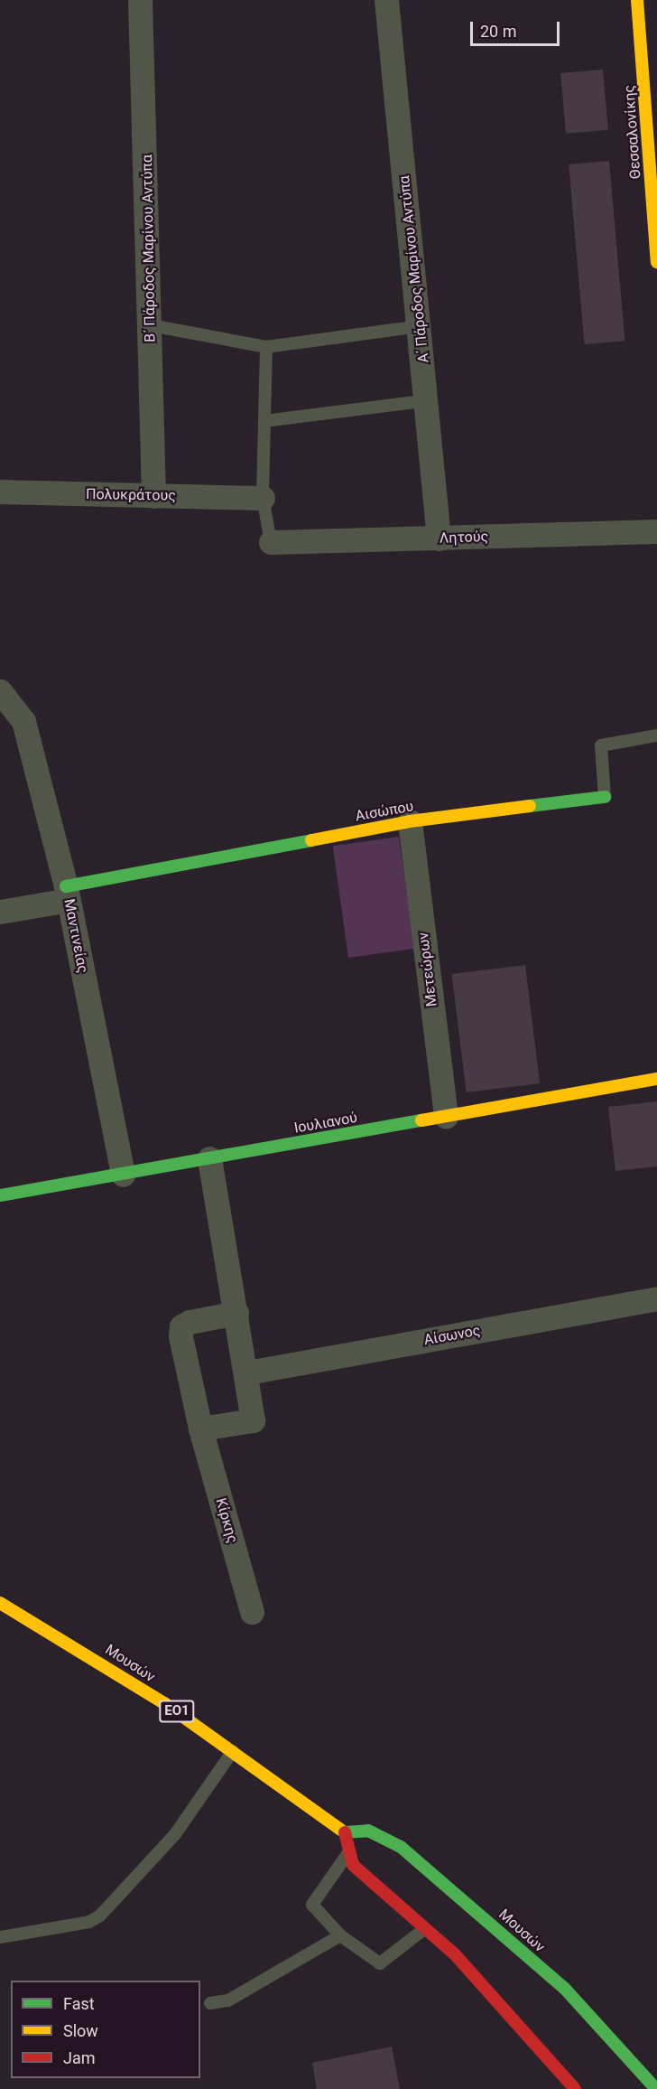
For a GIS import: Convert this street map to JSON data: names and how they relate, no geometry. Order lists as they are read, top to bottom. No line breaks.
{"streets":{"main road":["Θεσσαλονίκης","Αισώπου","Ιουλιανού","Μουσών","ΕΟ1"],"street":["Β΄ Πάροδος Μαρίνου Αντύπα","Α΄ Πάροδος Μαρίνου Αντύπα","Πολυκράτους","Λητούς","Μαντινείας","Μετεώρων","Αίσωνος","Κίρκης"]},"crossings":[["Β΄ Πάροδος Μαρίνου Αντύπα","Πολυκράτους"],["Α΄ Πάροδος Μαρίνου Αντύπα","Λητούς"],["Αισώπου","Μαντινείας"],["Αισώπου","Μετεώρων"],["Μαντινείας","Ιουλιανού"],["Μετεώρων","Ιουλιανού"]],"legend":["Fast","Slow","Jam"],"scale_bar":"20 m"}
